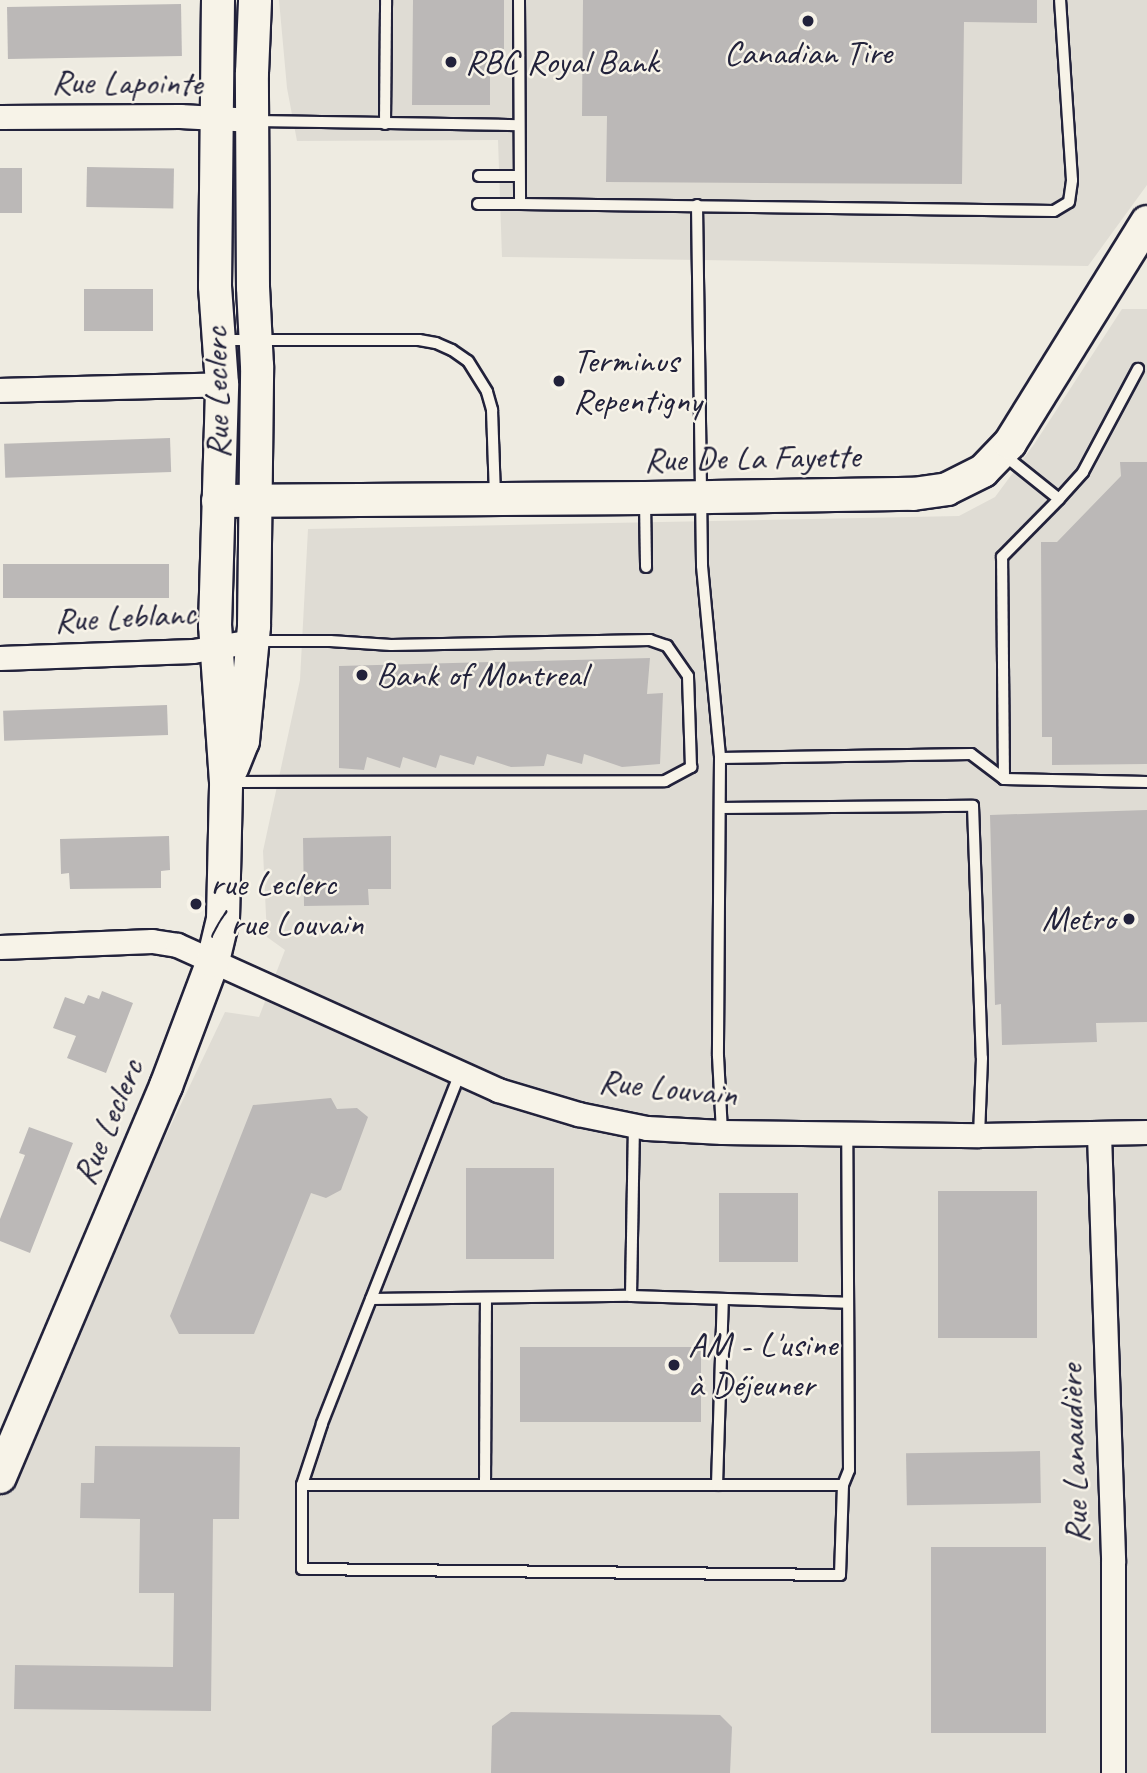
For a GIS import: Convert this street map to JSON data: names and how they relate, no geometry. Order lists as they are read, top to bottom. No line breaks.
{"streets":{"street":["Rue Lapointe","Rue Leclerc","Rue De La Fayette","Rue Leblanc","Rue Louvain","Rue Lanaudière"]},"crossings":[["Rue Lapointe","Rue Leclerc"],["Rue Leclerc","Rue De La Fayette"],["Rue Leclerc","Rue Leblanc"],["Rue Leclerc","Rue Louvain"],["Rue Louvain","Rue Lanaudière"]],"places":["Canadian Tire","RBC Royal Bank","Terminus Repentigny","Bank of Montreal","rue Leclerc / rue Louvain","Metro","AM - L'usine à Déjeuner"]}
